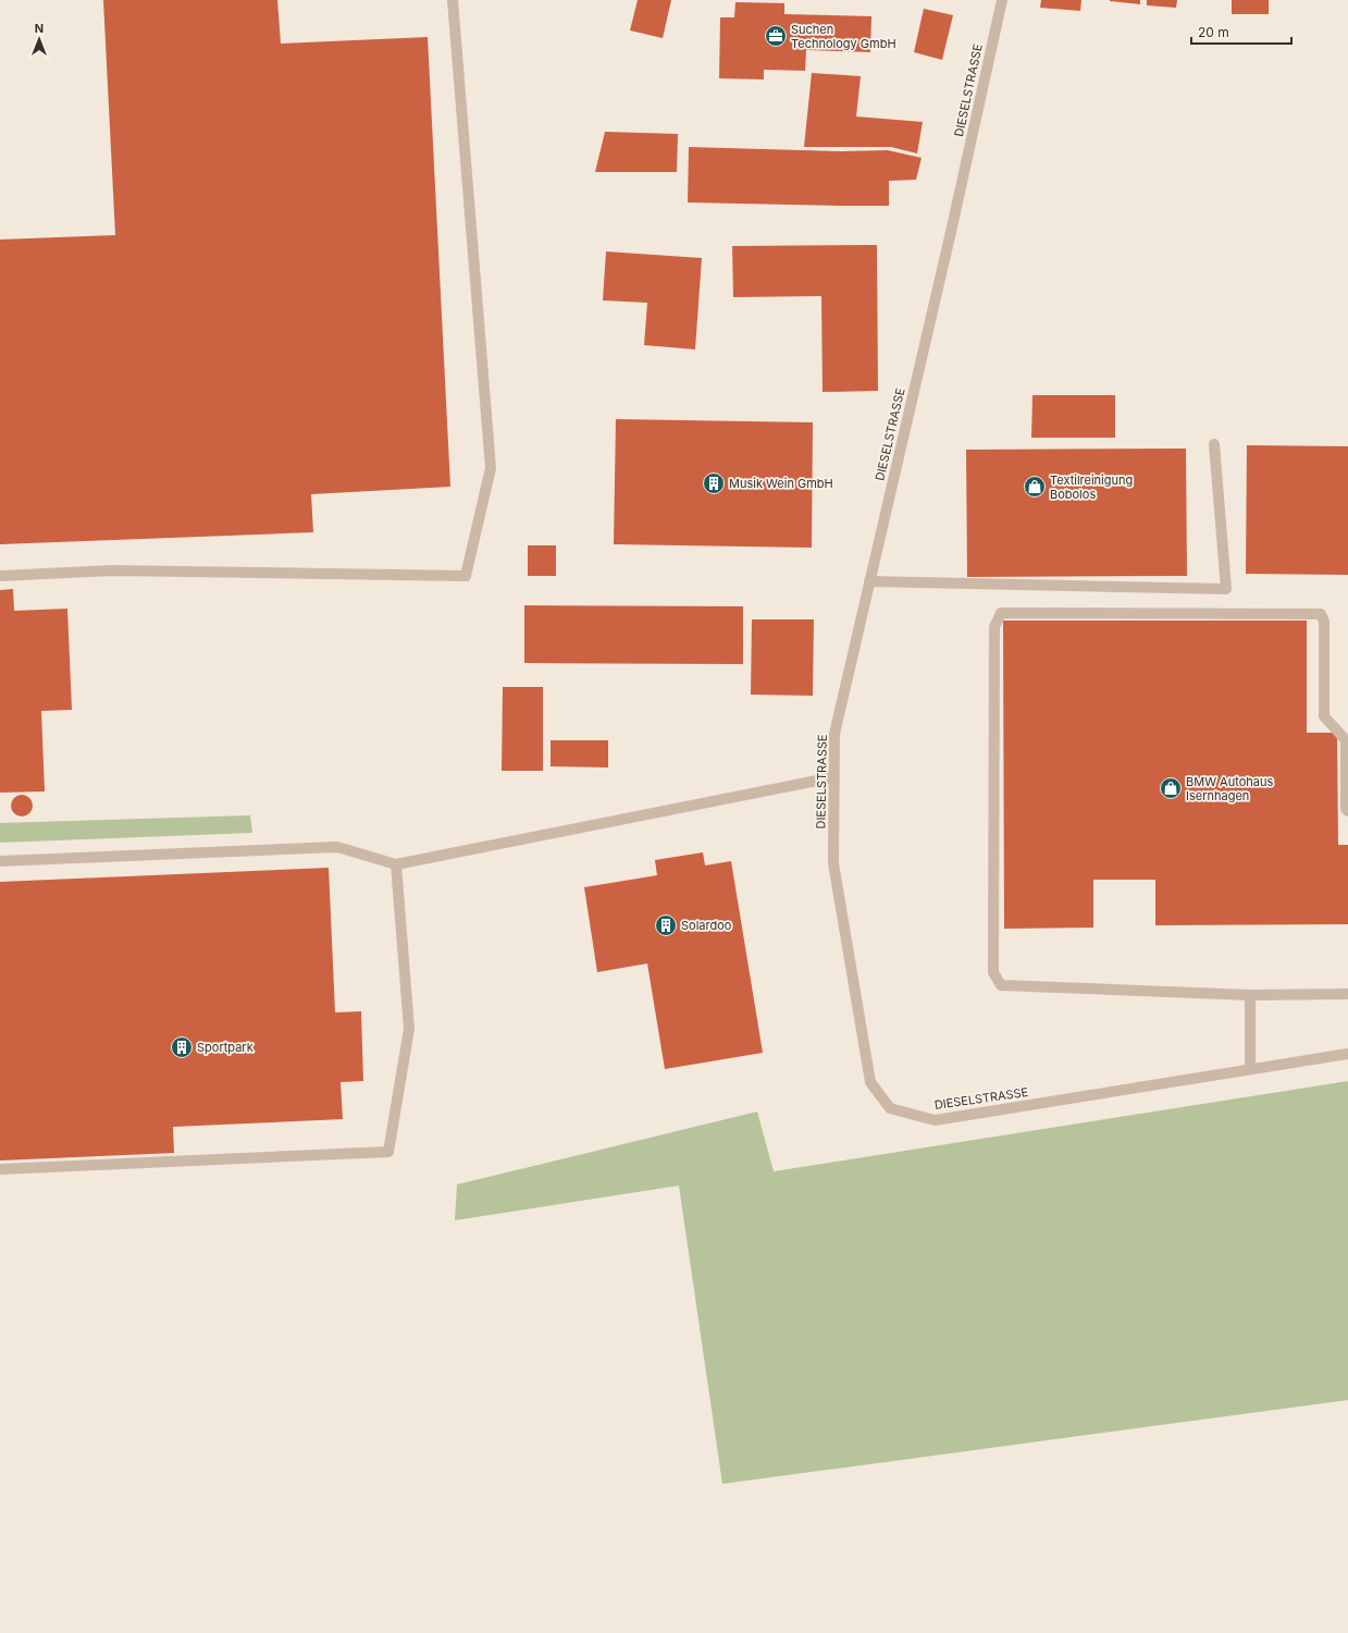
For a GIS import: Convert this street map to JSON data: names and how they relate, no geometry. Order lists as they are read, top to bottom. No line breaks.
{"streets":{"street":["DIESELSTRASSE"]},"places":{"office":["Suchen Technology GmbH"],"building":["Musik Wein GmbH","Solardoo","Sportpark"],"shop":["Textilreinigung Bobolos","BMW Autohaus Isernhagen"]},"scale_bar":"20 m","north":"top"}
